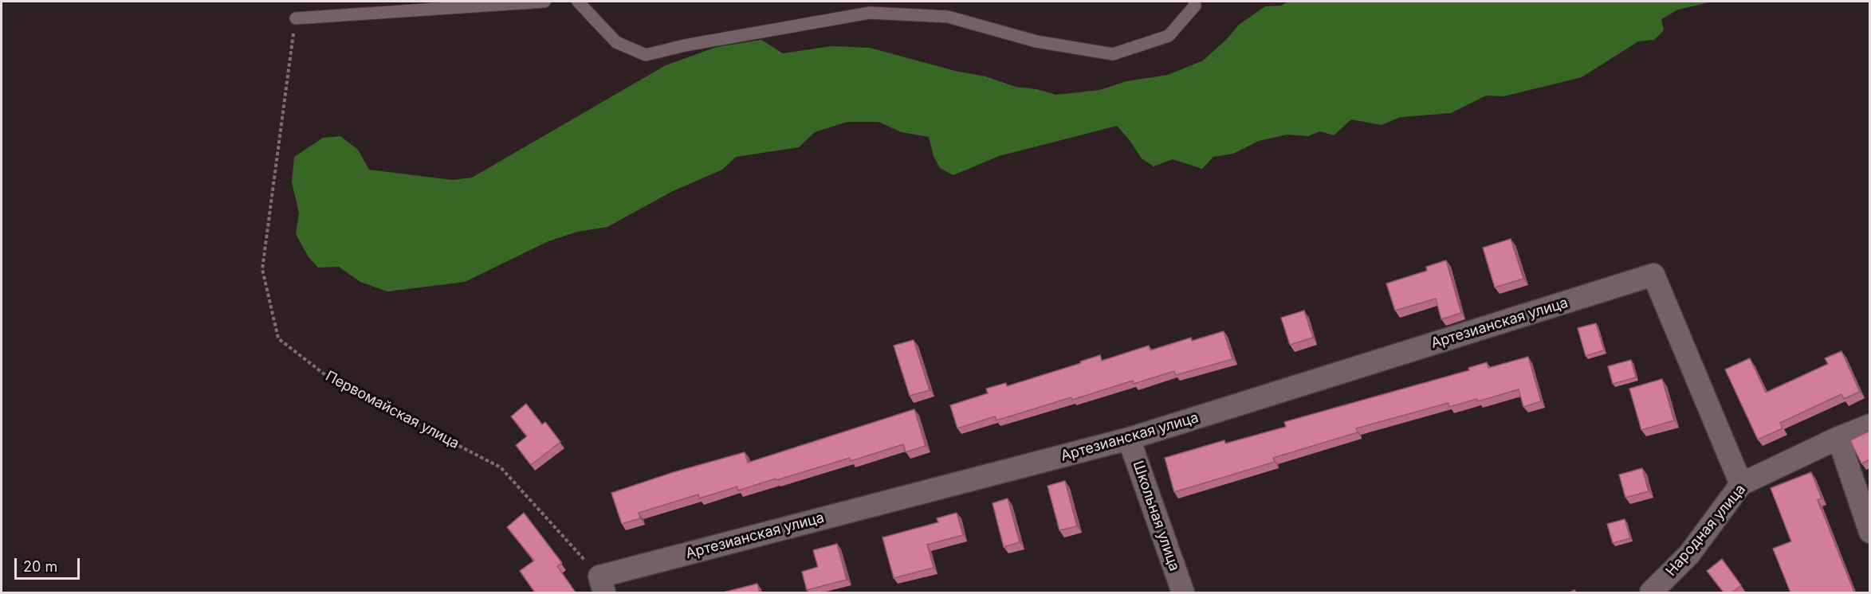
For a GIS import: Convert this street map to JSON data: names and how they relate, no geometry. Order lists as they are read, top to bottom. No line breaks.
{"streets":{"street":["Артезианская улица","Школьная улица","Народная улица"],"path":["Первомайская улица"]},"crossings":[["Артезианская улица","Первомайская улица"],["Артезианская улица","Школьная улица"],["Артезианская улица","Народная улица"]],"scale_bar":"20 m"}
